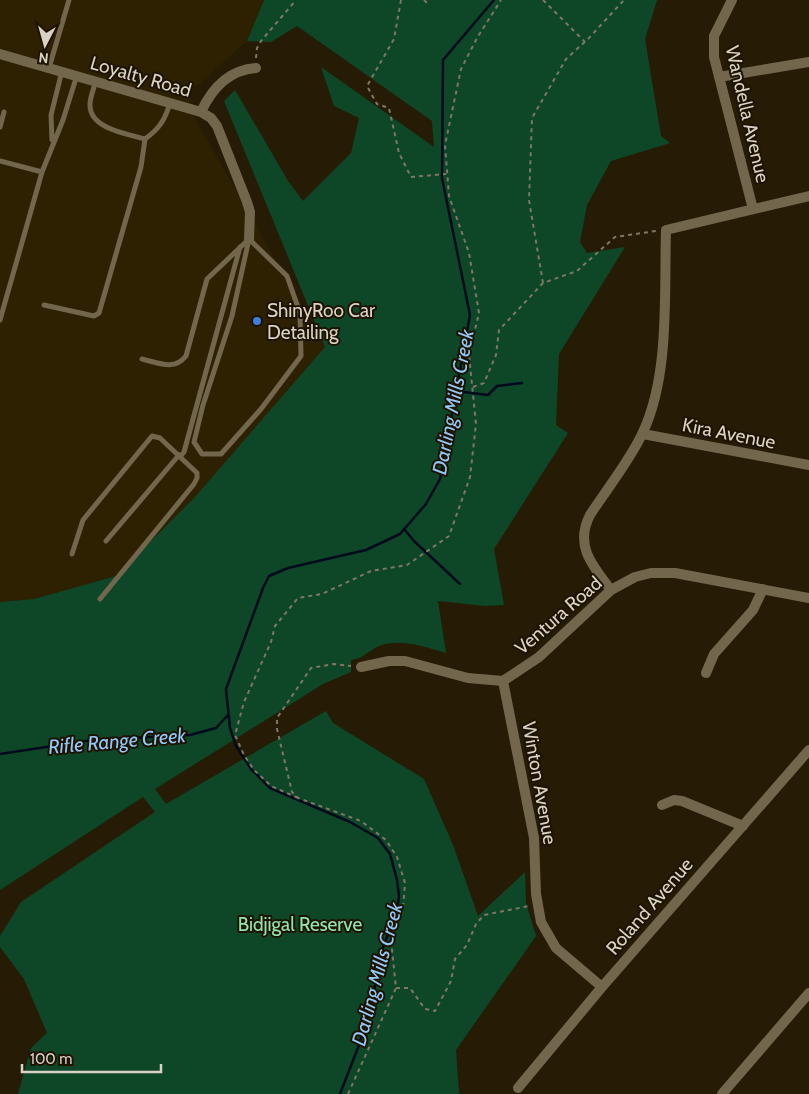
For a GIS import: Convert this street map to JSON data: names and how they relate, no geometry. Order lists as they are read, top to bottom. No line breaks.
{"streets":{"street":["Loyalty Road","Wandella Avenue","Kira Avenue","Ventura Road","Winton Avenue","Roland Avenue"]},"crossings":[["Ventura Road","Winton Avenue"],["Winton Avenue","Roland Avenue"]],"water":["Darling Mills Creek","Rifle Range Creek"],"parks":["Bidjigal Reserve"],"places":["ShinyRoo Car Detailing"],"scale_bar":"100 m","north":"bottom"}
